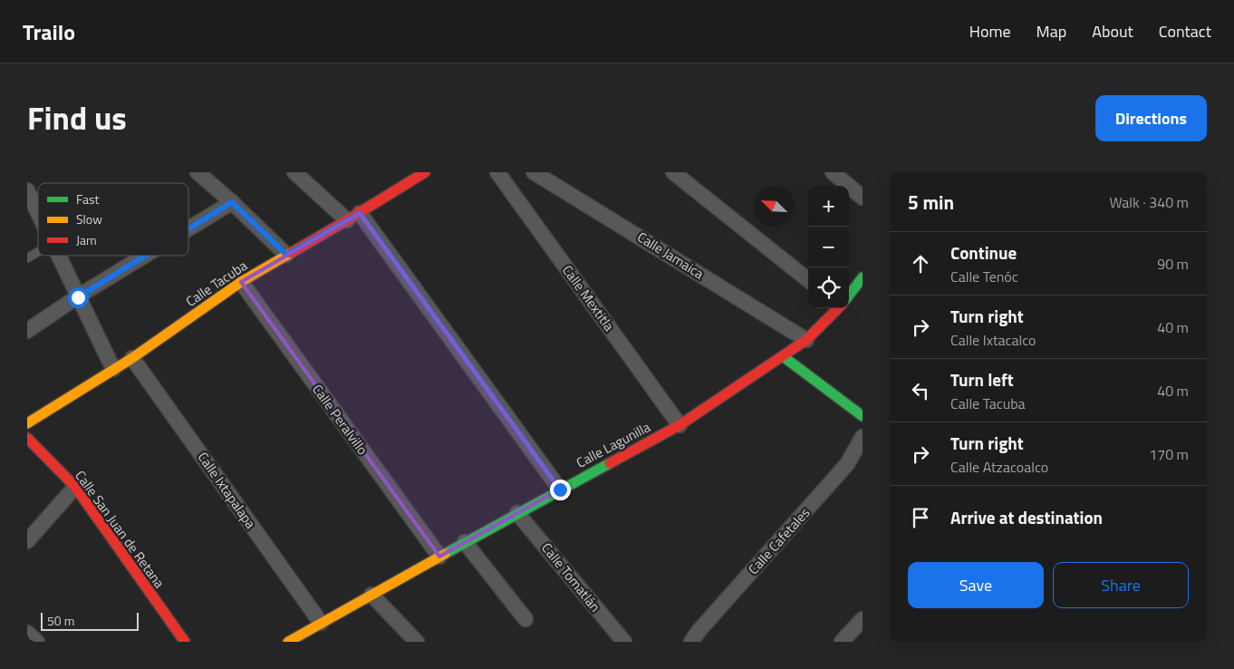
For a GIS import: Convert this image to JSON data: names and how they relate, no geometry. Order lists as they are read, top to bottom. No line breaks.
{"streets":{"street":["Calle Jamaica","Calle Tacuba","Calle Mextitla","Calle Peralvillo","Calle Lagunilla","Calle Ixtapalapa","Calle San Juan de Retana","Calle Cafetales","Calle Tomatlán"]},"crossings":[["Calle Jamaica","Calle Lagunilla"],["Calle Tacuba","Calle Peralvillo"],["Calle Tacuba","Calle Ixtapalapa"],["Calle Mextitla","Calle Lagunilla"],["Calle Peralvillo","Calle Lagunilla"],["Calle Lagunilla","Calle Ixtapalapa"],["Calle Lagunilla","Calle Tomatlán"]],"legend":["Fast","Slow","Jam"],"scale_bar":"50 m","north":"top left","page":{"header":"Trailo","nav":["Home","Map","About","Contact"],"title":"Find us","buttons":["Directions",["Save","Share"]],"heading":["5 min","Walk · 340 m"],"map_buttons":["+","−"],"list":[["Continue","Calle Tenóc","90 m"],["Turn right","Calle Ixtacalco","40 m"],["Turn left","Calle Tacuba","40 m"],["Turn right","Calle Atzacoalco","170 m"],"Arrive at destination"],"scale":"50 m"}}
